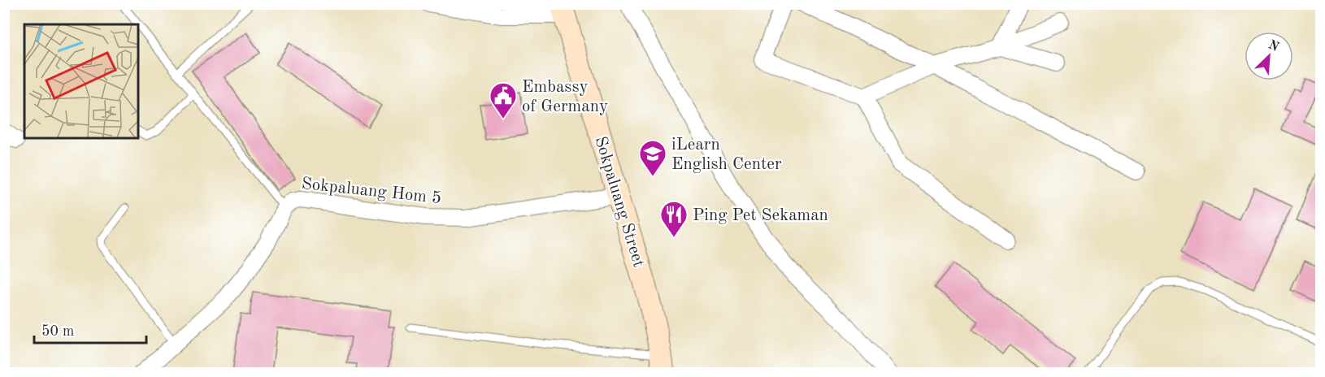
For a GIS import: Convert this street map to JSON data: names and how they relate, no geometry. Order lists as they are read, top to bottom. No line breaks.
{"streets":{"street":["Sokpaluang Hom 5","Sokpaluang Street"]},"crossings":[["Sokpaluang Hom 5","Sokpaluang Street"]],"places":{"public building":["Embassy of Germany"],"school or university":["iLearn English Center"],"restaurant":["Ping Pet Sekaman"]},"scale_bar":"50 m","north":"top right"}
